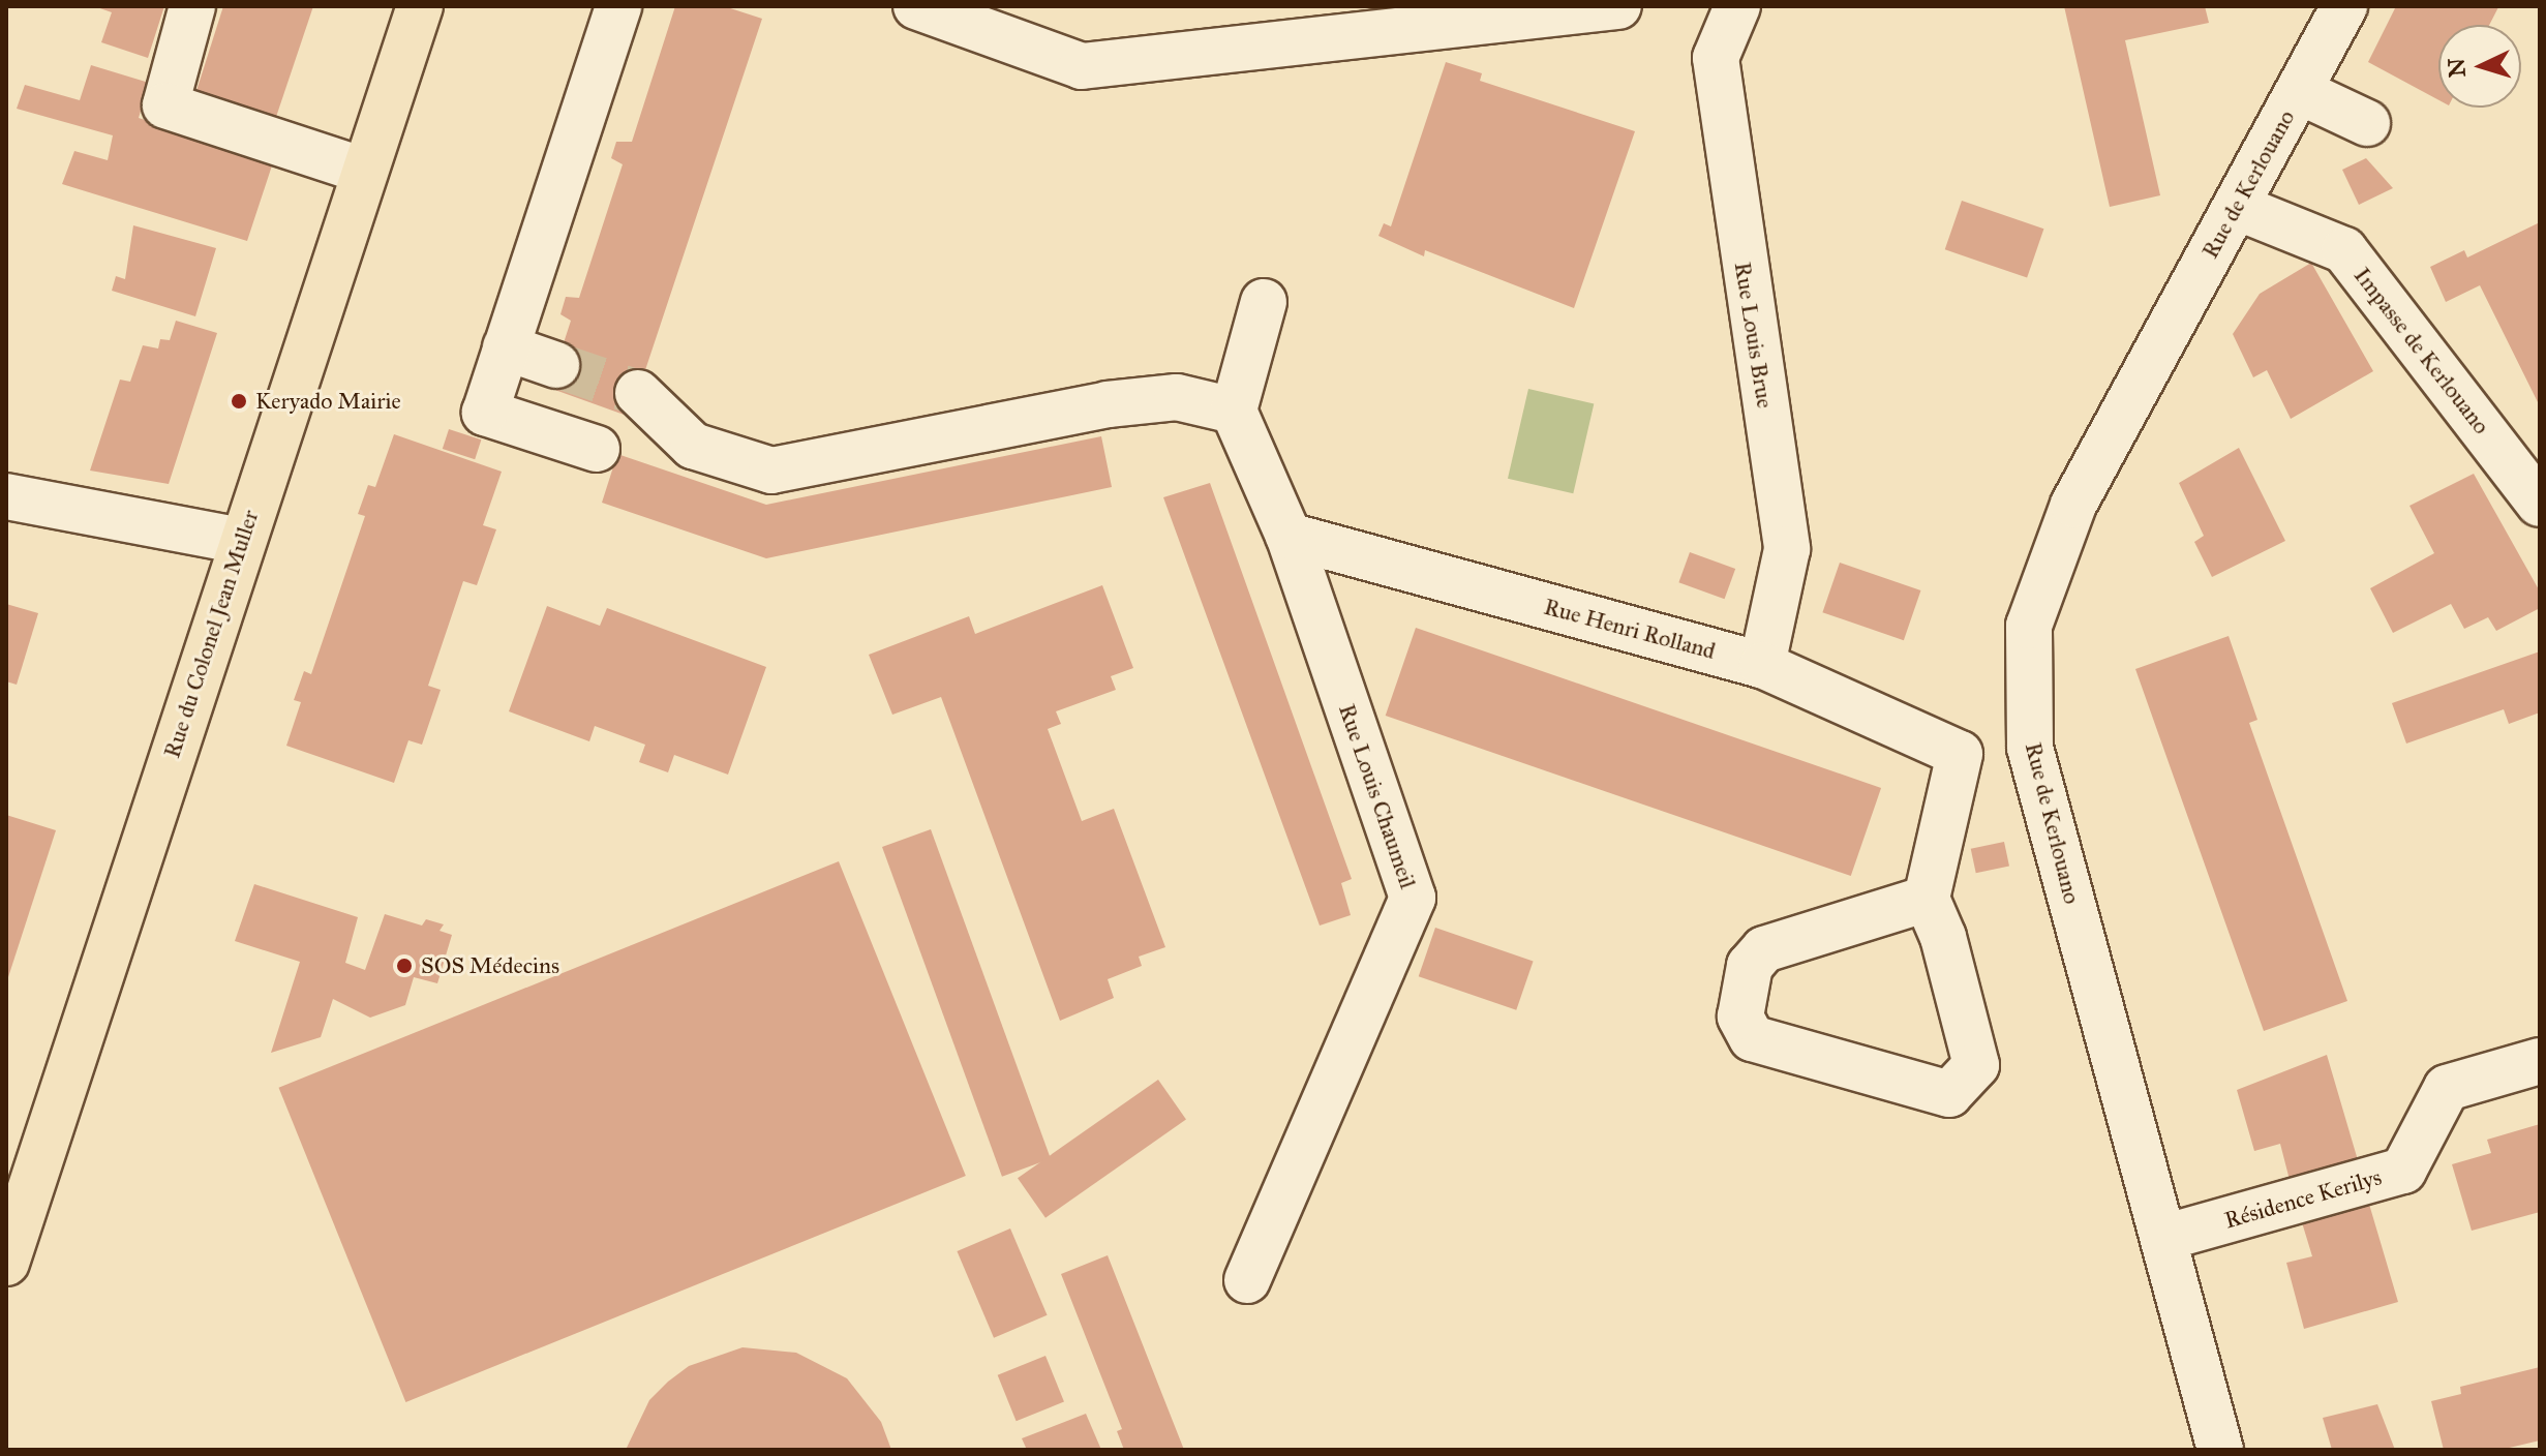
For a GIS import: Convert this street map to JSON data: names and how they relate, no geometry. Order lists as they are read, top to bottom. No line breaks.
{"streets":{"main road":["Rue du Colonel Jean Muller"],"street":["Rue de Kerlouano","Rue Louis Brue","Impasse de Kerlouano","Rue Henri Rolland","Rue Louis Chaumeil","Résidence Kerilys"]},"crossings":[["Rue de Kerlouano","Impasse de Kerlouano"],["Rue de Kerlouano","Rue Henri Rolland"],["Rue de Kerlouano","Résidence Kerilys"],["Rue Louis Brue","Rue Henri Rolland"],["Rue Henri Rolland","Rue Louis Chaumeil"]],"places":["Keryado Mairie","SOS Médecins"],"north":"left"}
